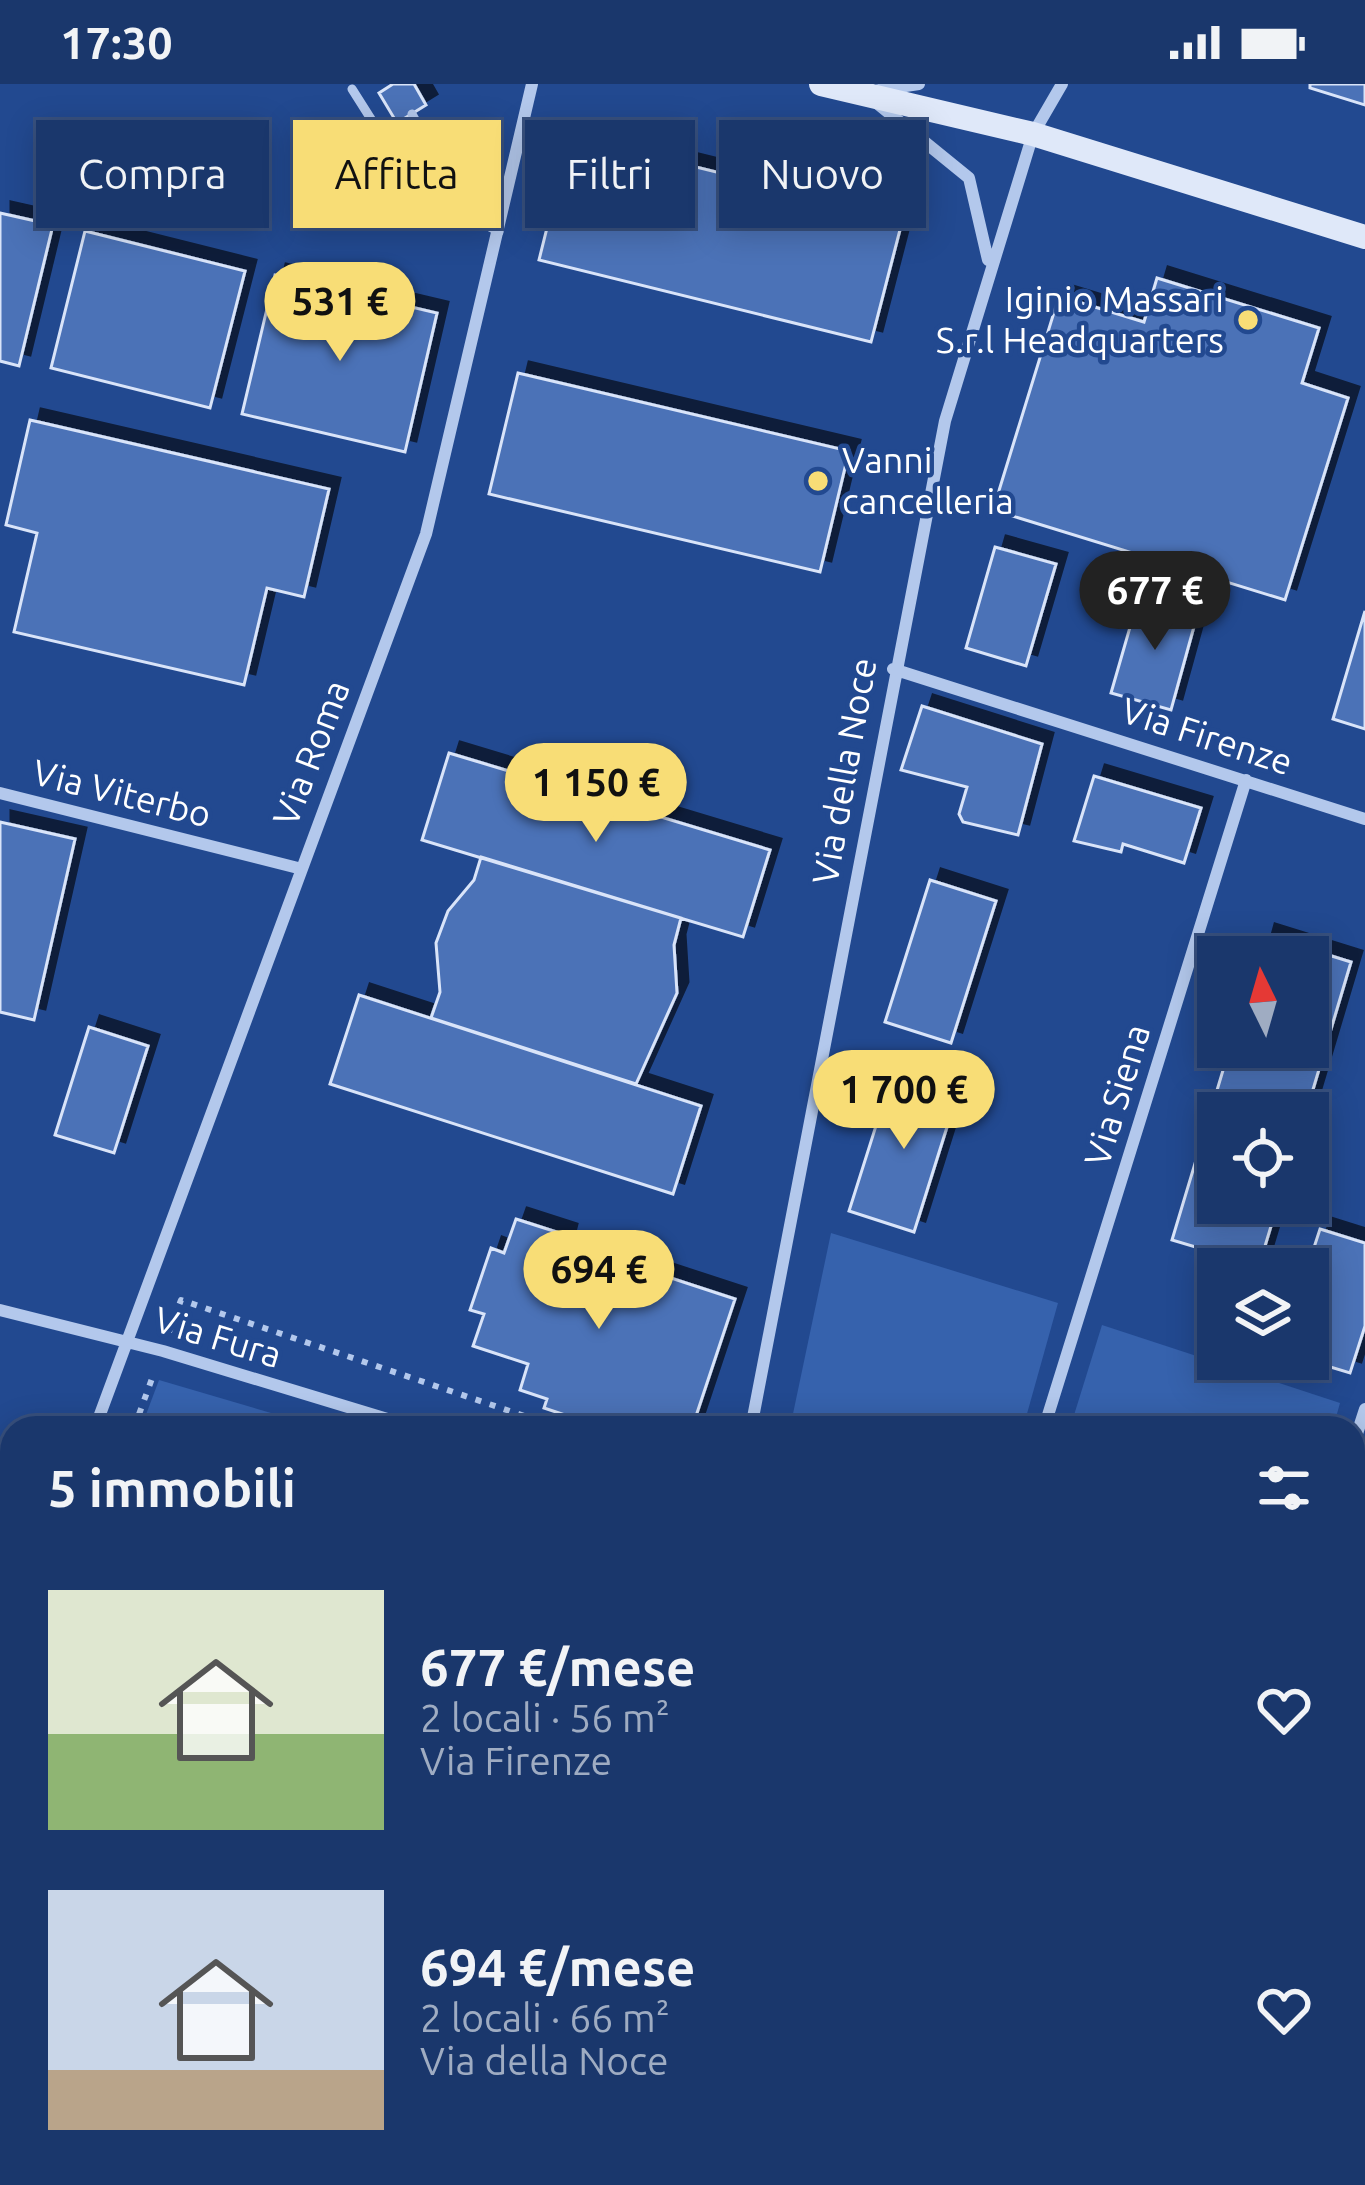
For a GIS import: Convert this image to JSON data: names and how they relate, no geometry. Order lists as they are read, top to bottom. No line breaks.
{"streets":{"street":["Via Firenze","Via Roma","Via della Noce","Via Viterbo","Via Siena","Via Fura"]},"crossings":[["Via Firenze","Via della Noce"],["Via Firenze","Via Siena"],["Via Roma","Via Viterbo"],["Via Roma","Via Fura"]],"places":["Iginio Massari S.r.l Headquarters","Vanni cancelleria"],"north":"top","page":{"status":"17:30","chip":["Compra","Affitta","Filtri","Nuovo"],"price":["531 €","677 €","1 150 €","1 700 €","694 €"],"heading":"5 immobili","list":[{"name":"677 €/mese","note":"2 locali · 56 m² · Via Firenze"},{"name":"694 €/mese","note":"2 locali · 66 m² · Via della Noce"}]}}
